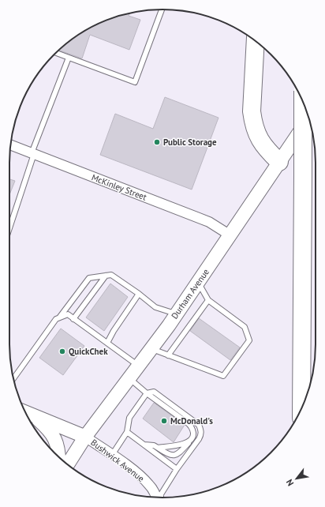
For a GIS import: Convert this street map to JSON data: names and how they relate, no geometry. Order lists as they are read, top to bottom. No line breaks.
{"streets":{"main road":["Durham Avenue"],"street":["McKinley Street","Bushwick Avenue"]},"crossings":[["McKinley Street","Durham Avenue"],["Durham Avenue","Bushwick Avenue"]],"places":["Public Storage","QuickChek","McDonald's"],"north":"bottom left"}
